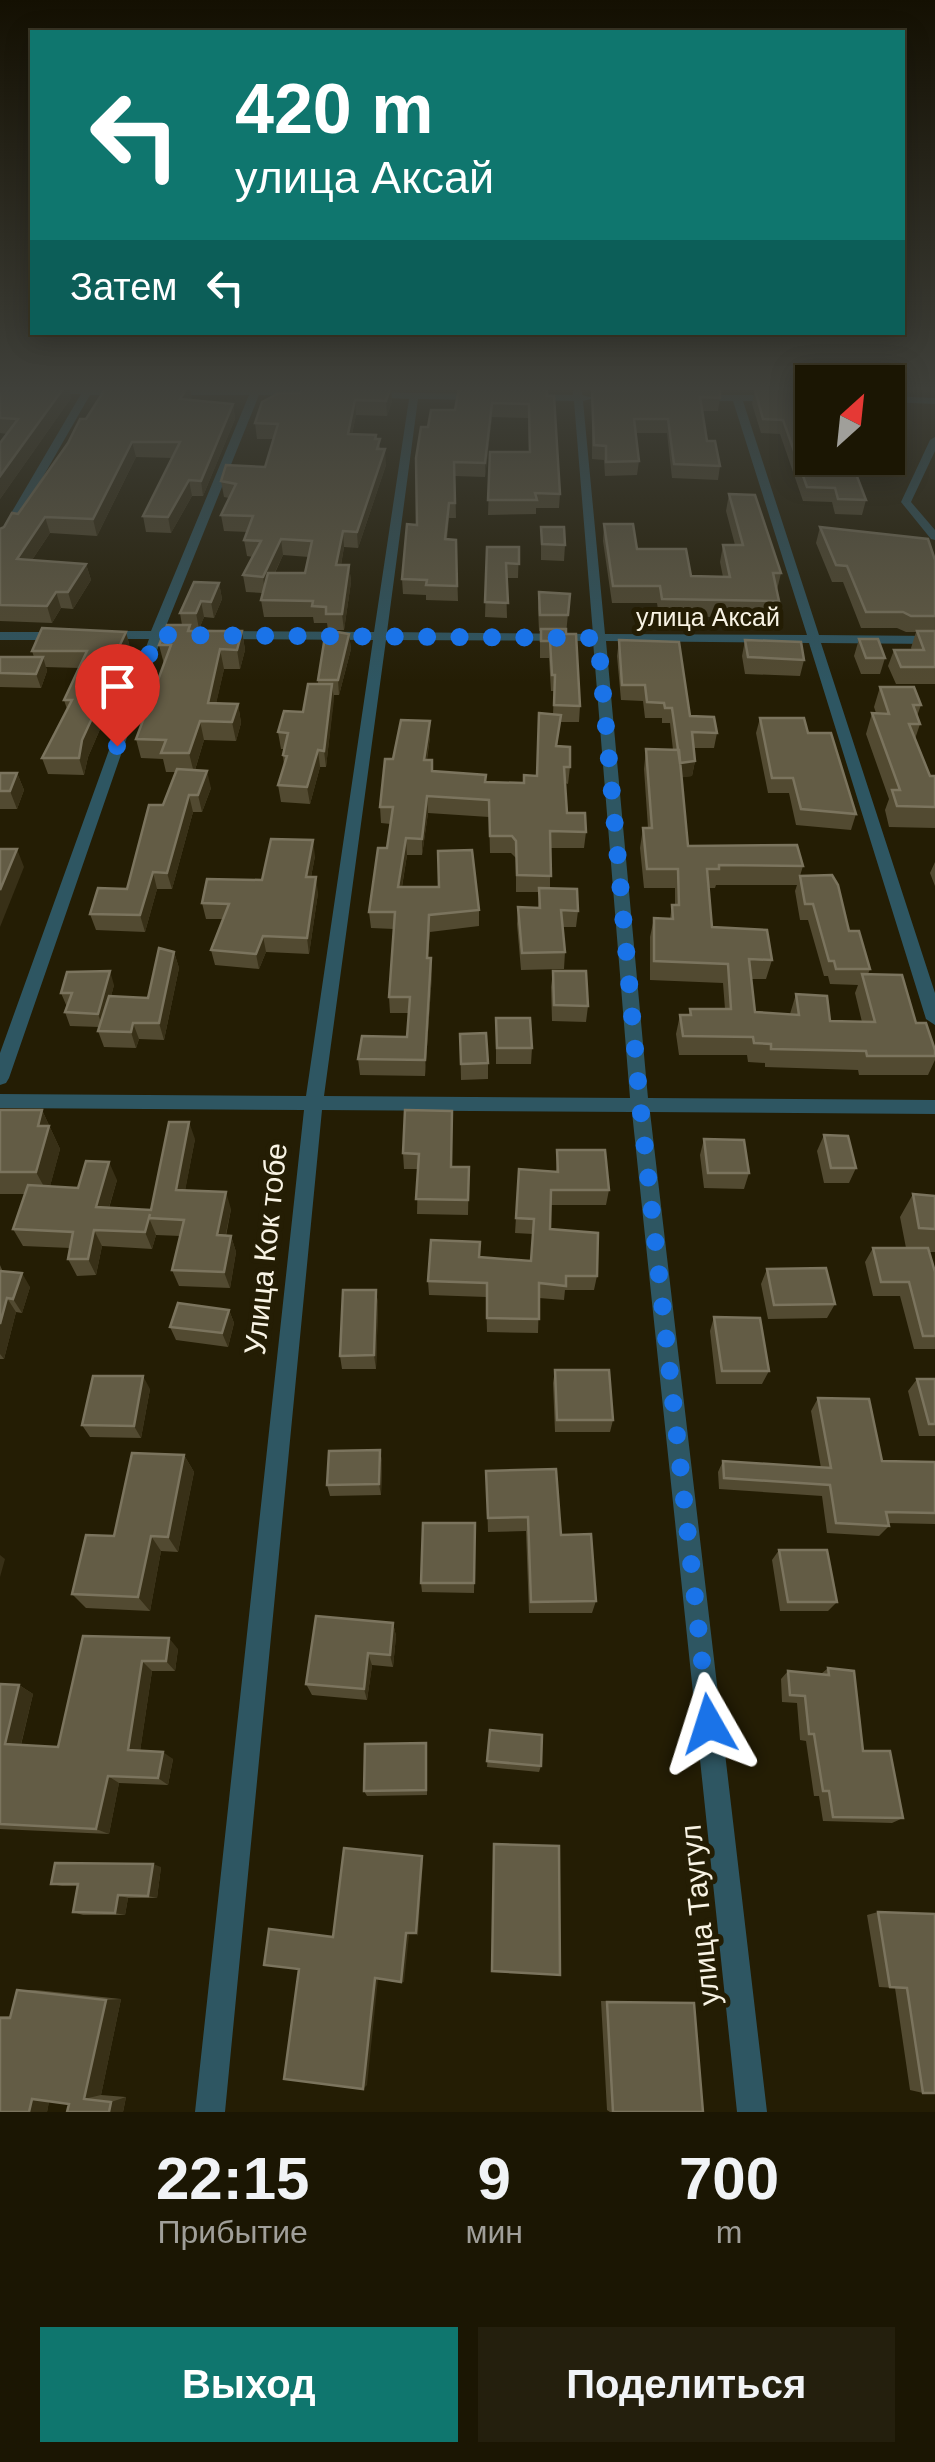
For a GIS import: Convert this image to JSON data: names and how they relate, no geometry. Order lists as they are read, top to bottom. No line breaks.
{"streets":{"street":["улица Аксай","Улица Кок тобе","улица Таугул"]},"crossings":[["улица Аксай","Улица Кок тобе"],["улица Аксай","улица Таугул"]],"north":"top right","page":{"turn":["420 m","улица Аксай"],"then":"Затем","eta":["22:15","Прибытие","9","мин","700","m"],"buttons":["Выход","Поделиться"]}}
